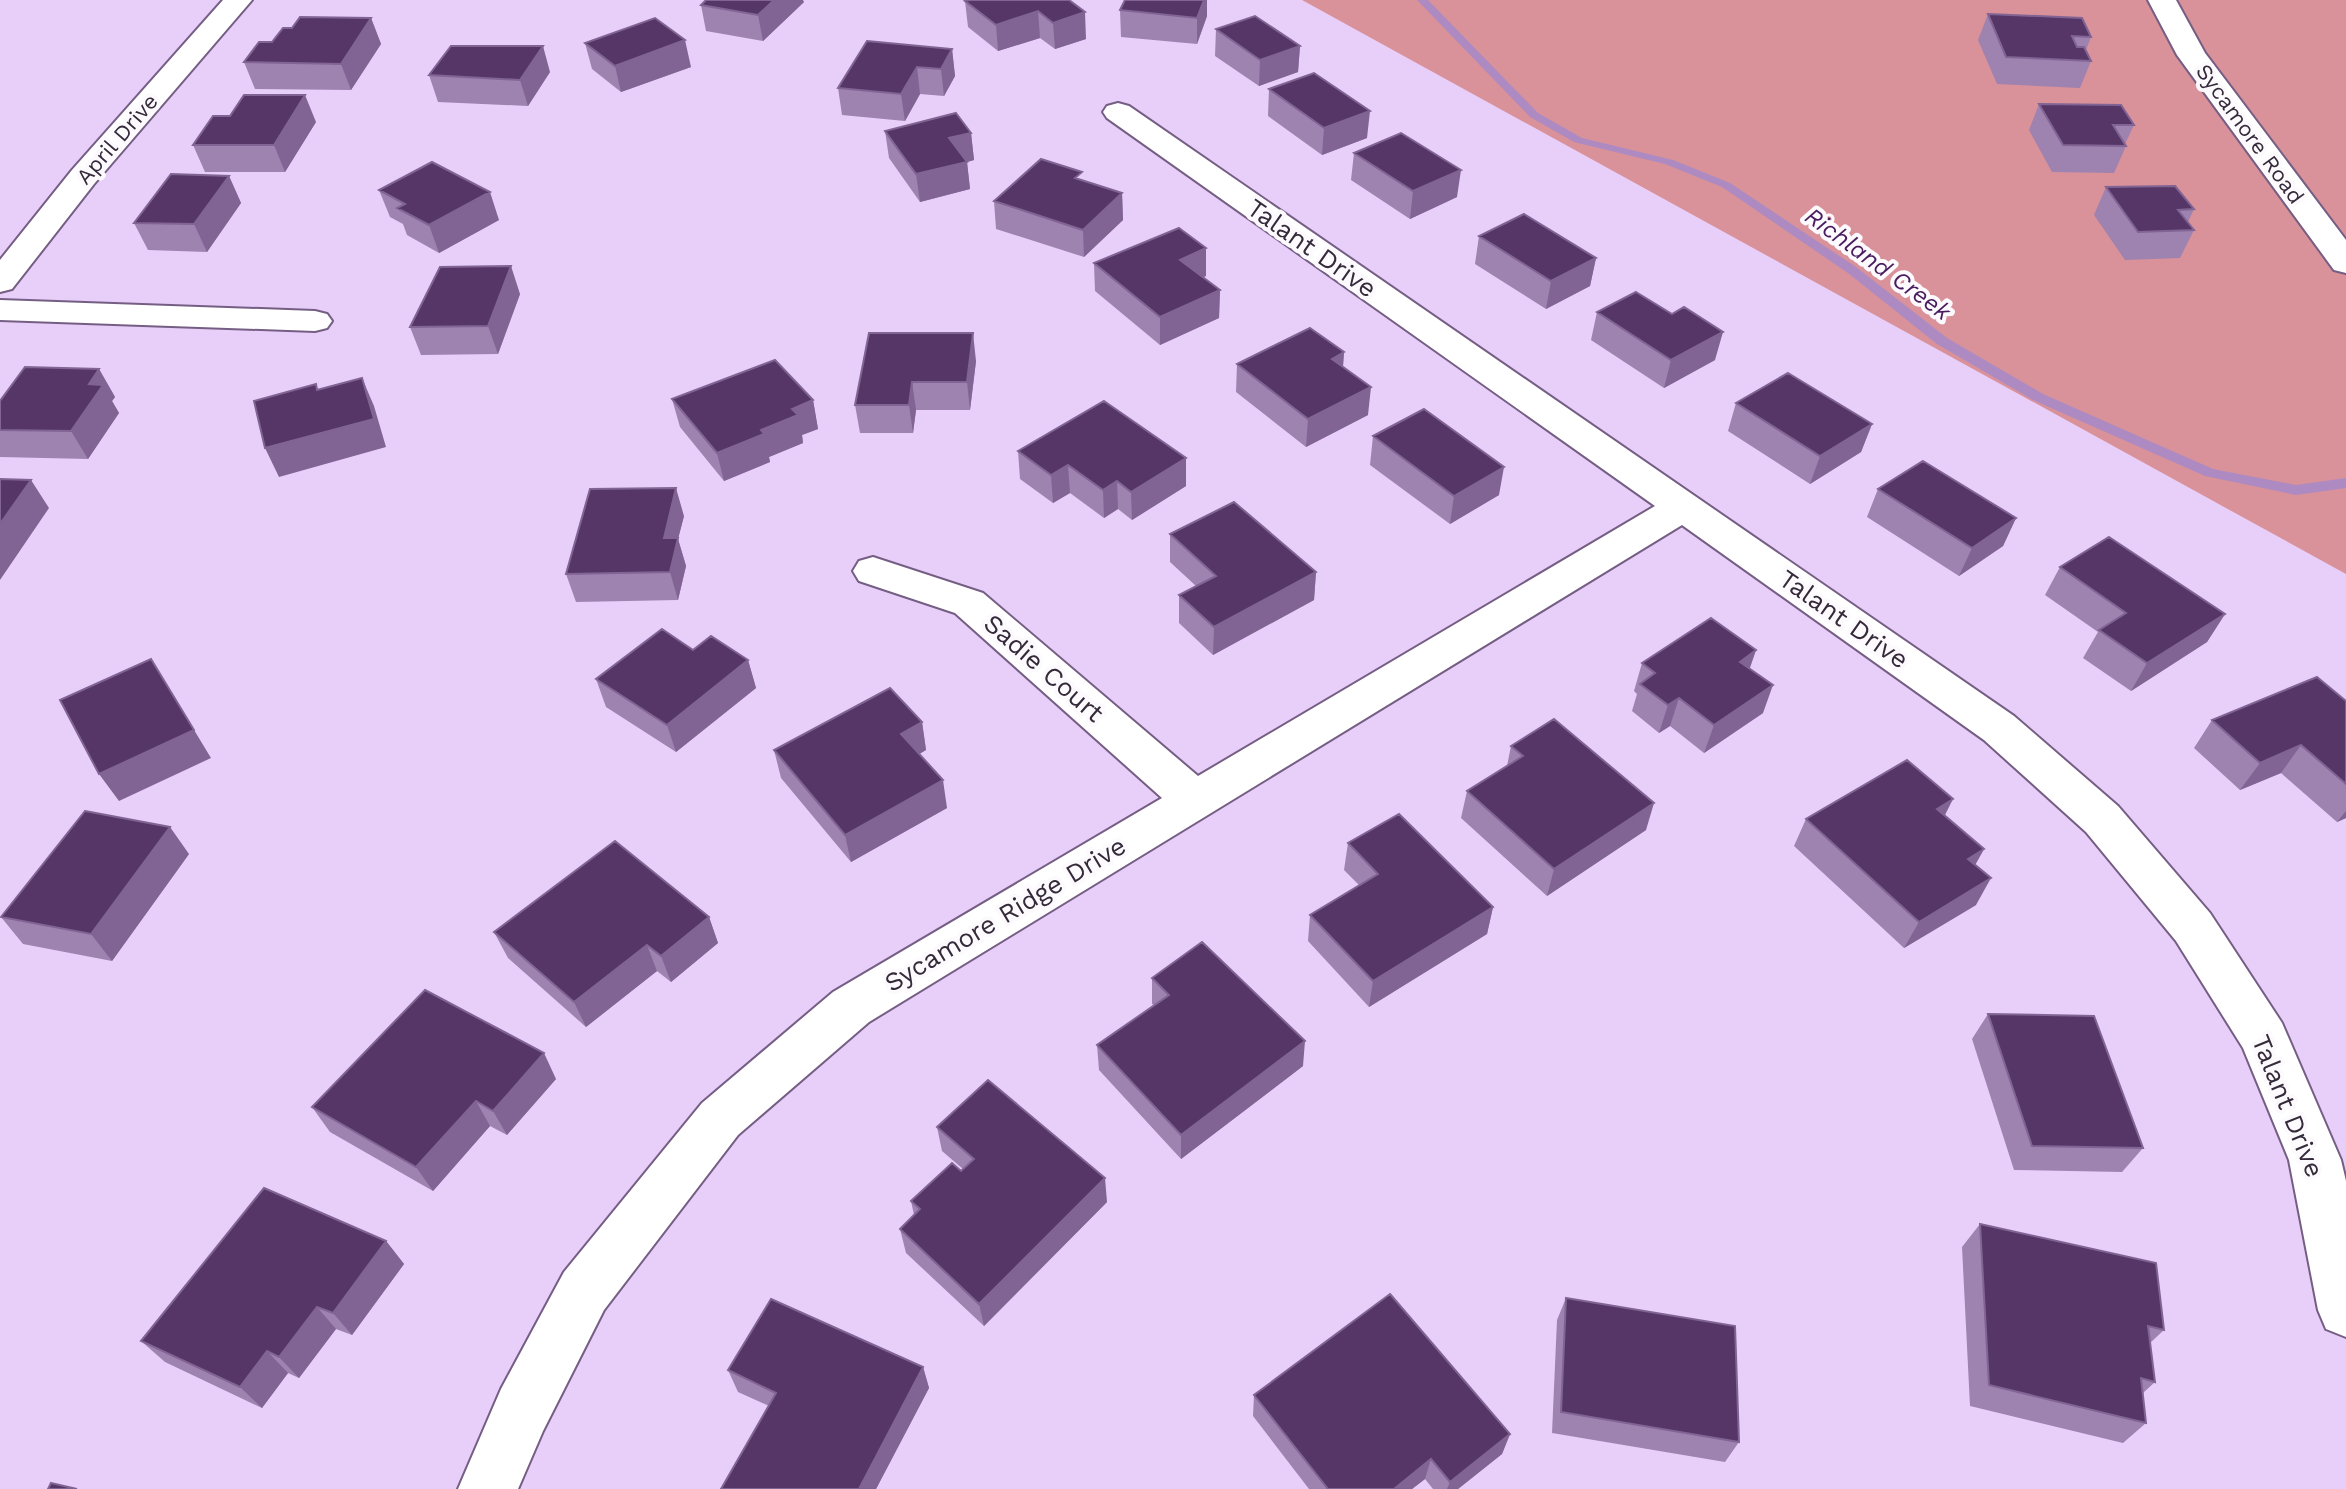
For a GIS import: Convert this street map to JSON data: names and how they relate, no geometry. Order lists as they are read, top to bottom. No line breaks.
{"streets":{"street":["Sycamore Road","April Drive","Talant Drive","Sadie Court","Sycamore Ridge Drive"]},"crossings":[["Talant Drive","Sycamore Ridge Drive"],["Sadie Court","Sycamore Ridge Drive"]],"water":["Richland Creek"]}
